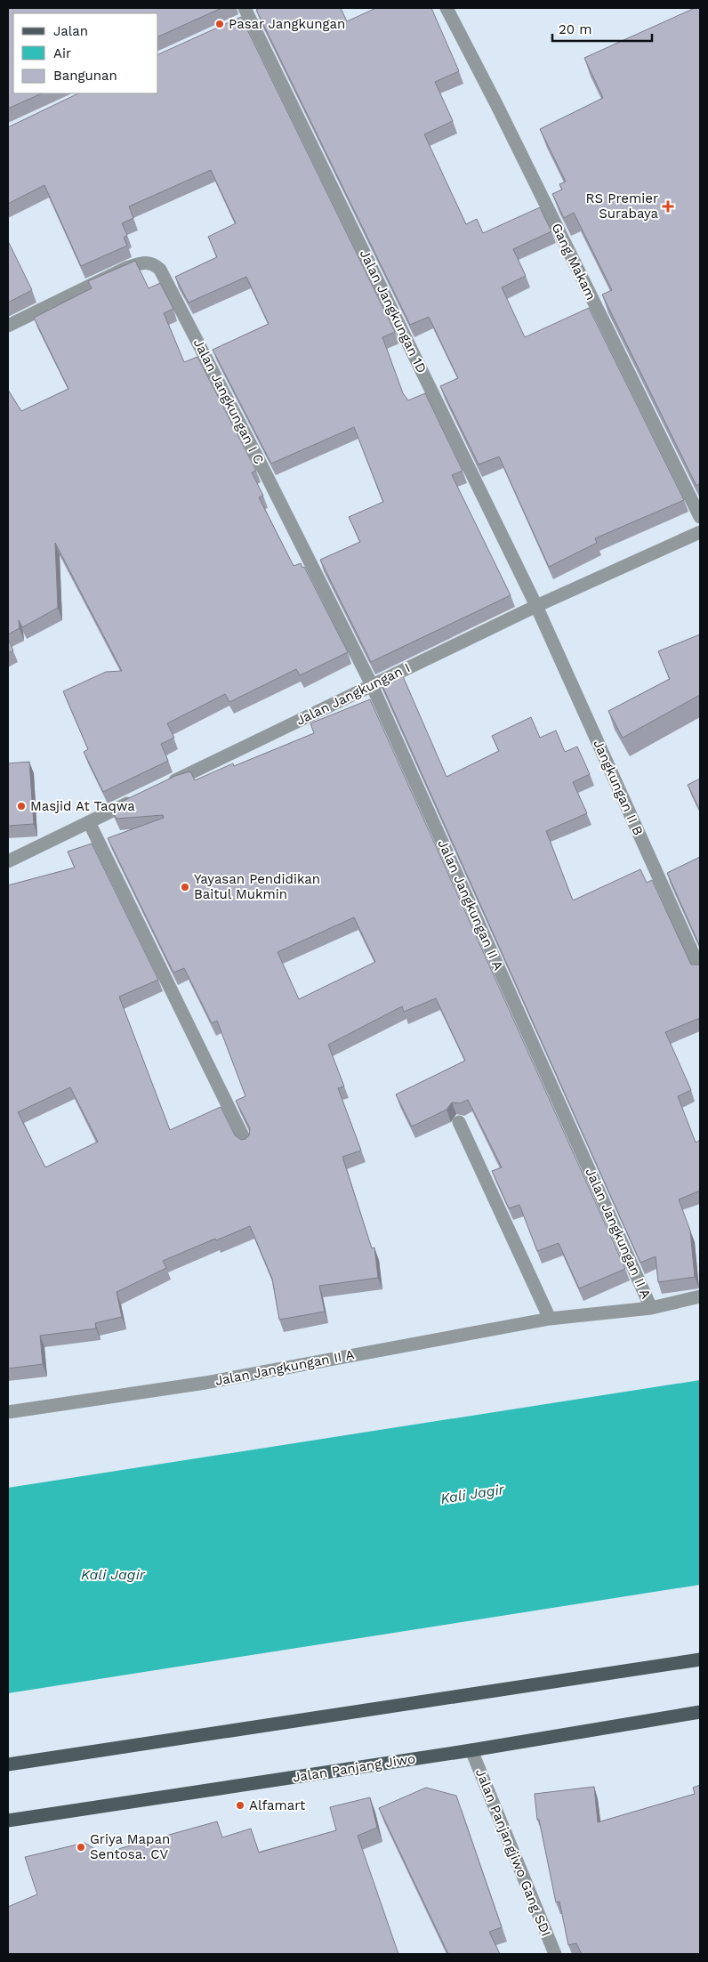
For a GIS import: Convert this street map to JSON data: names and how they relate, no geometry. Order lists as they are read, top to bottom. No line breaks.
{"streets":{"main road":["Jalan Panjang Jiwo"],"street":["Gang Makam","Jalan Jangkungan 1D","Jalan Jangkungan I C","Jalan Jangkungan I","Jangkungan II B","Jalan Jangkungan II A","Jalan Panjangjiwo Gang SDI"]},"crossings":[["Jalan Jangkungan 1D","Jalan Jangkungan I"],["Jalan Jangkungan 1D","Jangkungan II B"],["Jalan Jangkungan I C","Jalan Jangkungan I"],["Jalan Jangkungan I C","Jalan Jangkungan II A"],["Jalan Jangkungan I","Jangkungan II B"],["Jalan Jangkungan I","Jalan Jangkungan II A"],["Jalan Panjang Jiwo","Jalan Panjangjiwo Gang SDI"]],"water":["Kali Jagir"],"places":{"other":["Pasar Jangkungan","Masjid At Taqwa","Yayasan Pendidikan Baitul Mukmin","Alfamart","Griya Mapan Sentosa. CV"],"health":["RS Premier Surabaya"]},"legend":["Jalan","Air","Bangunan"],"scale_bar":"20 m"}
